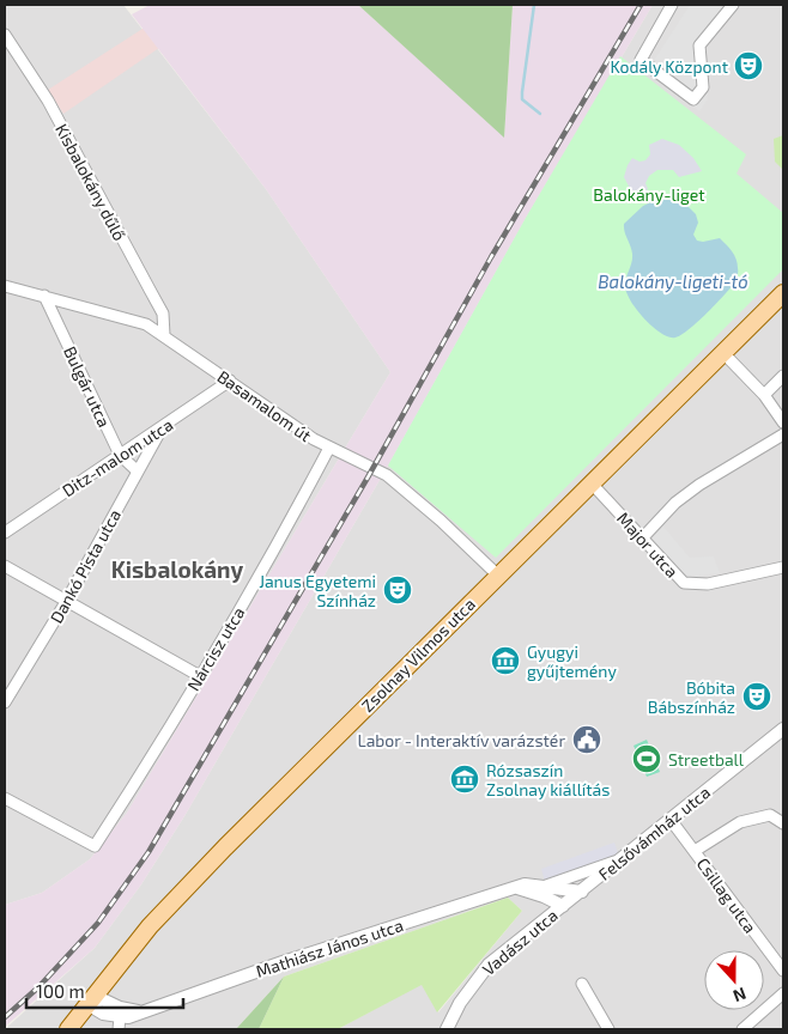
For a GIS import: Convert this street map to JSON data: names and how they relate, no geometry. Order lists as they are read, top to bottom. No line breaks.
{"streets":{"main road":["Zsolnay Vilmos utca"],"street":["Kisbalokány dűlő","Bulgár utca","Basamalom út","Ditz-malom utca","Major utca","Dankó Pista utca","Nárcisz utca","Felsővámház utca","Csillag utca","Vadász utca","Mathiász János utca"]},"crossings":[["Kisbalokány dűlő","Basamalom út"],["Bulgár utca","Basamalom út"],["Bulgár utca","Ditz-malom utca"],["Bulgár utca","Dankó Pista utca"],["Basamalom út","Ditz-malom utca"],["Basamalom út","Nárcisz utca"],["Basamalom út","Zsolnay Vilmos utca"],["Ditz-malom utca","Dankó Pista utca"],["Major utca","Zsolnay Vilmos utca"],["Zsolnay Vilmos utca","Mathiász János utca"],["Felsővámház utca","Csillag utca"],["Felsővámház utca","Vadász utca"],["Felsővámház utca","Mathiász János utca"],["Vadász utca","Mathiász János utca"]],"districts":["Kisbalokány"],"water":["Balokány-ligeti-tó"],"parks":["Balokány-liget"],"places":{"theatre":["Kodály Központ","Janus Egyetemi Színház","Bóbita Bábszínház"],"museum":["Gyugyi gyűjtemény","Rózsaszín Zsolnay kiállítás"],"public building":["Labor - Interaktív varázstér"],"sports":["Streetball"]},"scale_bar":"100 m","north":"bottom"}
